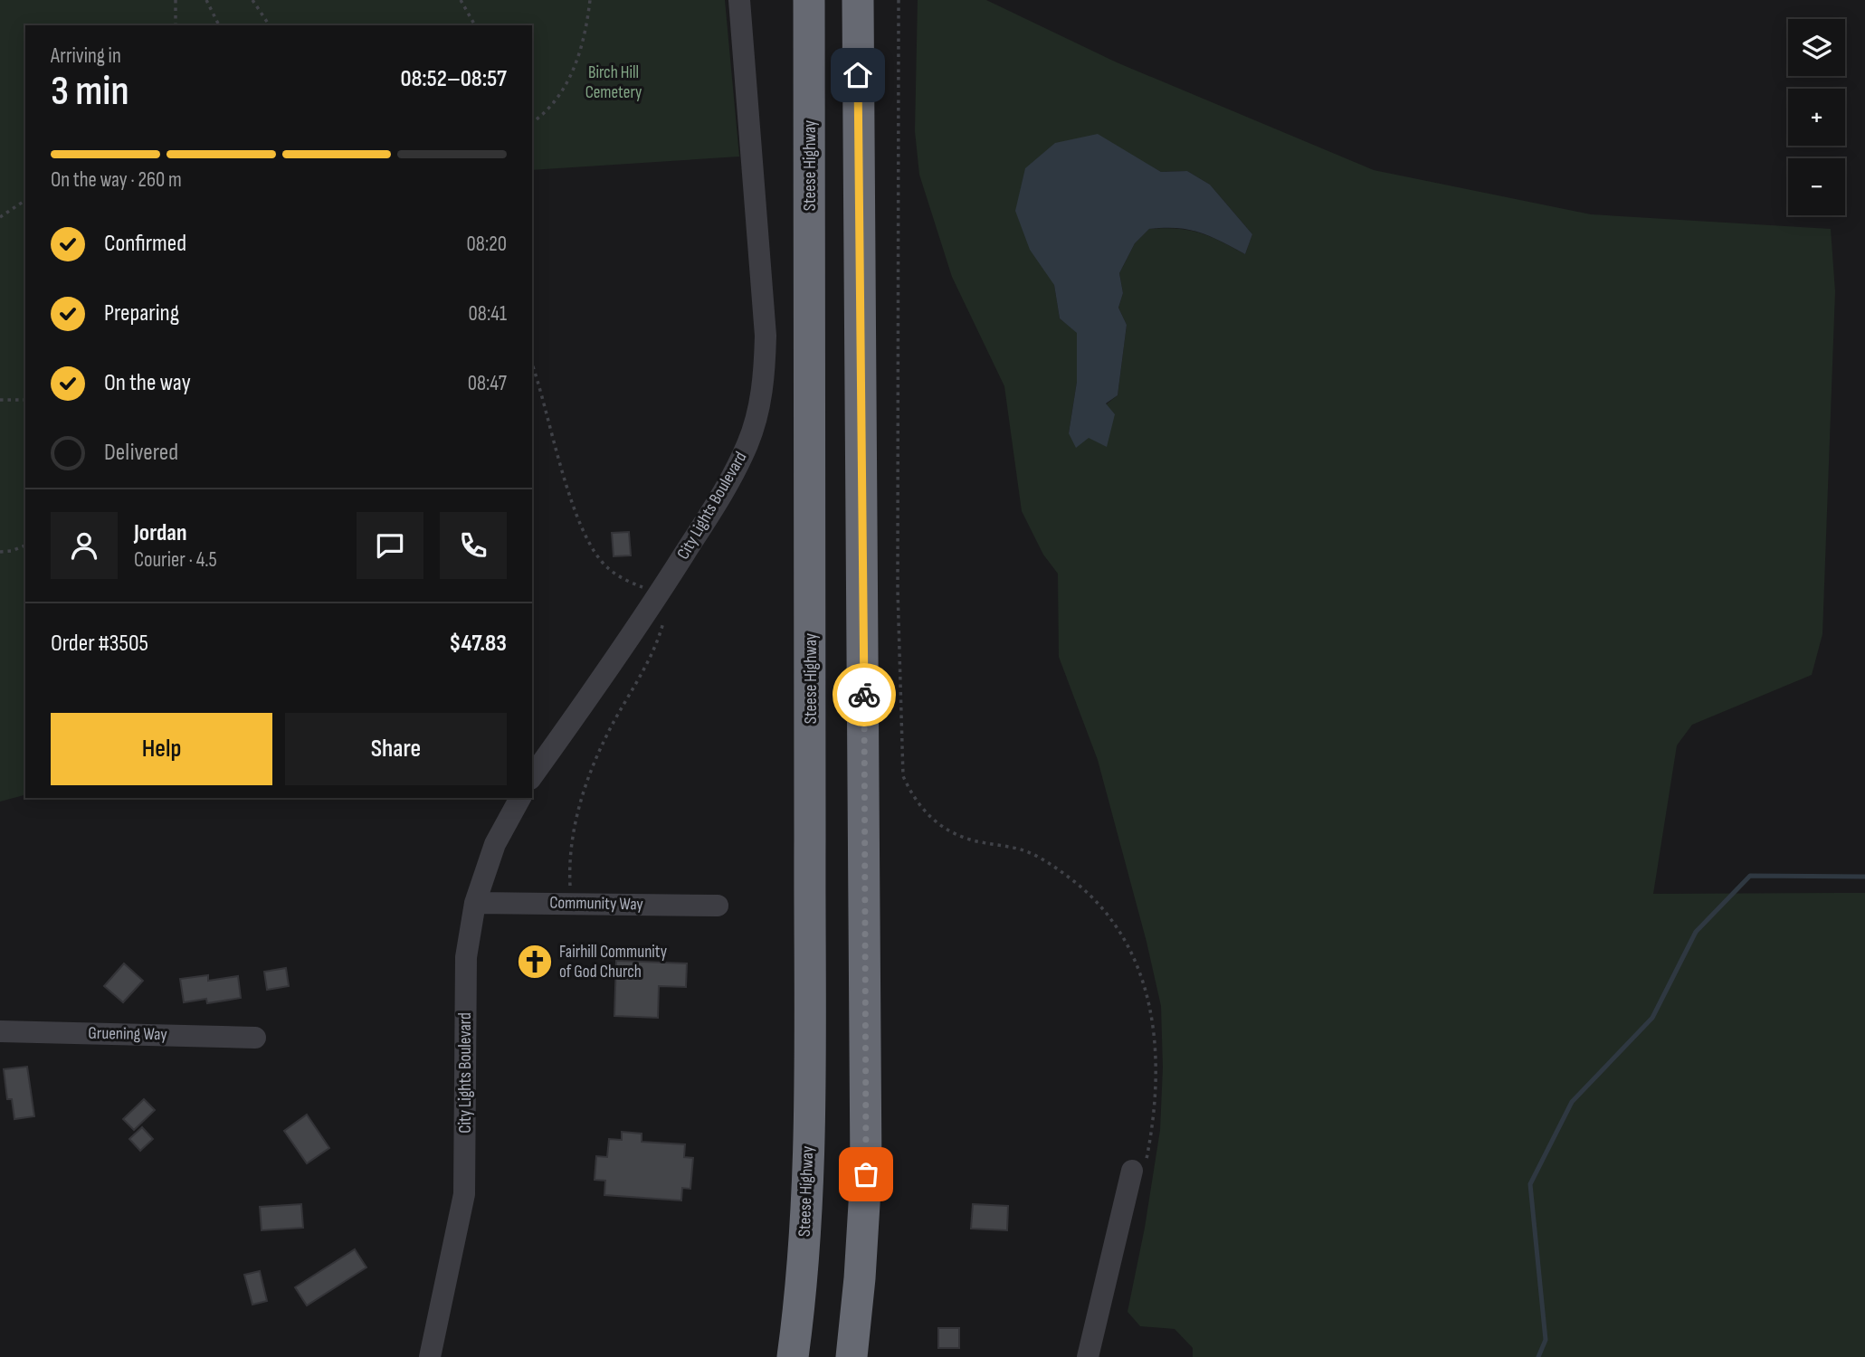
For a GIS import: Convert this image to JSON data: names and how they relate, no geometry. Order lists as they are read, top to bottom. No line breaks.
{"streets":{"highway":["Steese Highway"],"street":["City Lights Boulevard","Community Way","Gruening Way"]},"crossings":[["City Lights Boulevard","Community Way"]],"parks":["Birch Hill Cemetery"],"places":{"church":["Fairhill Community of God Church"]},"page":{"map_buttons":["+","−"],"heading":["3 min","Arriving in","08:52–08:57"],"panel":["Jordan","Courier · 4.5","Order #3505","$47.83"],"bar":"On the way · 260 m","list":[["Confirmed","08:20"],["Preparing","08:41"],["On the way","08:47"],"Delivered"],"buttons":["Help","Share"]}}
